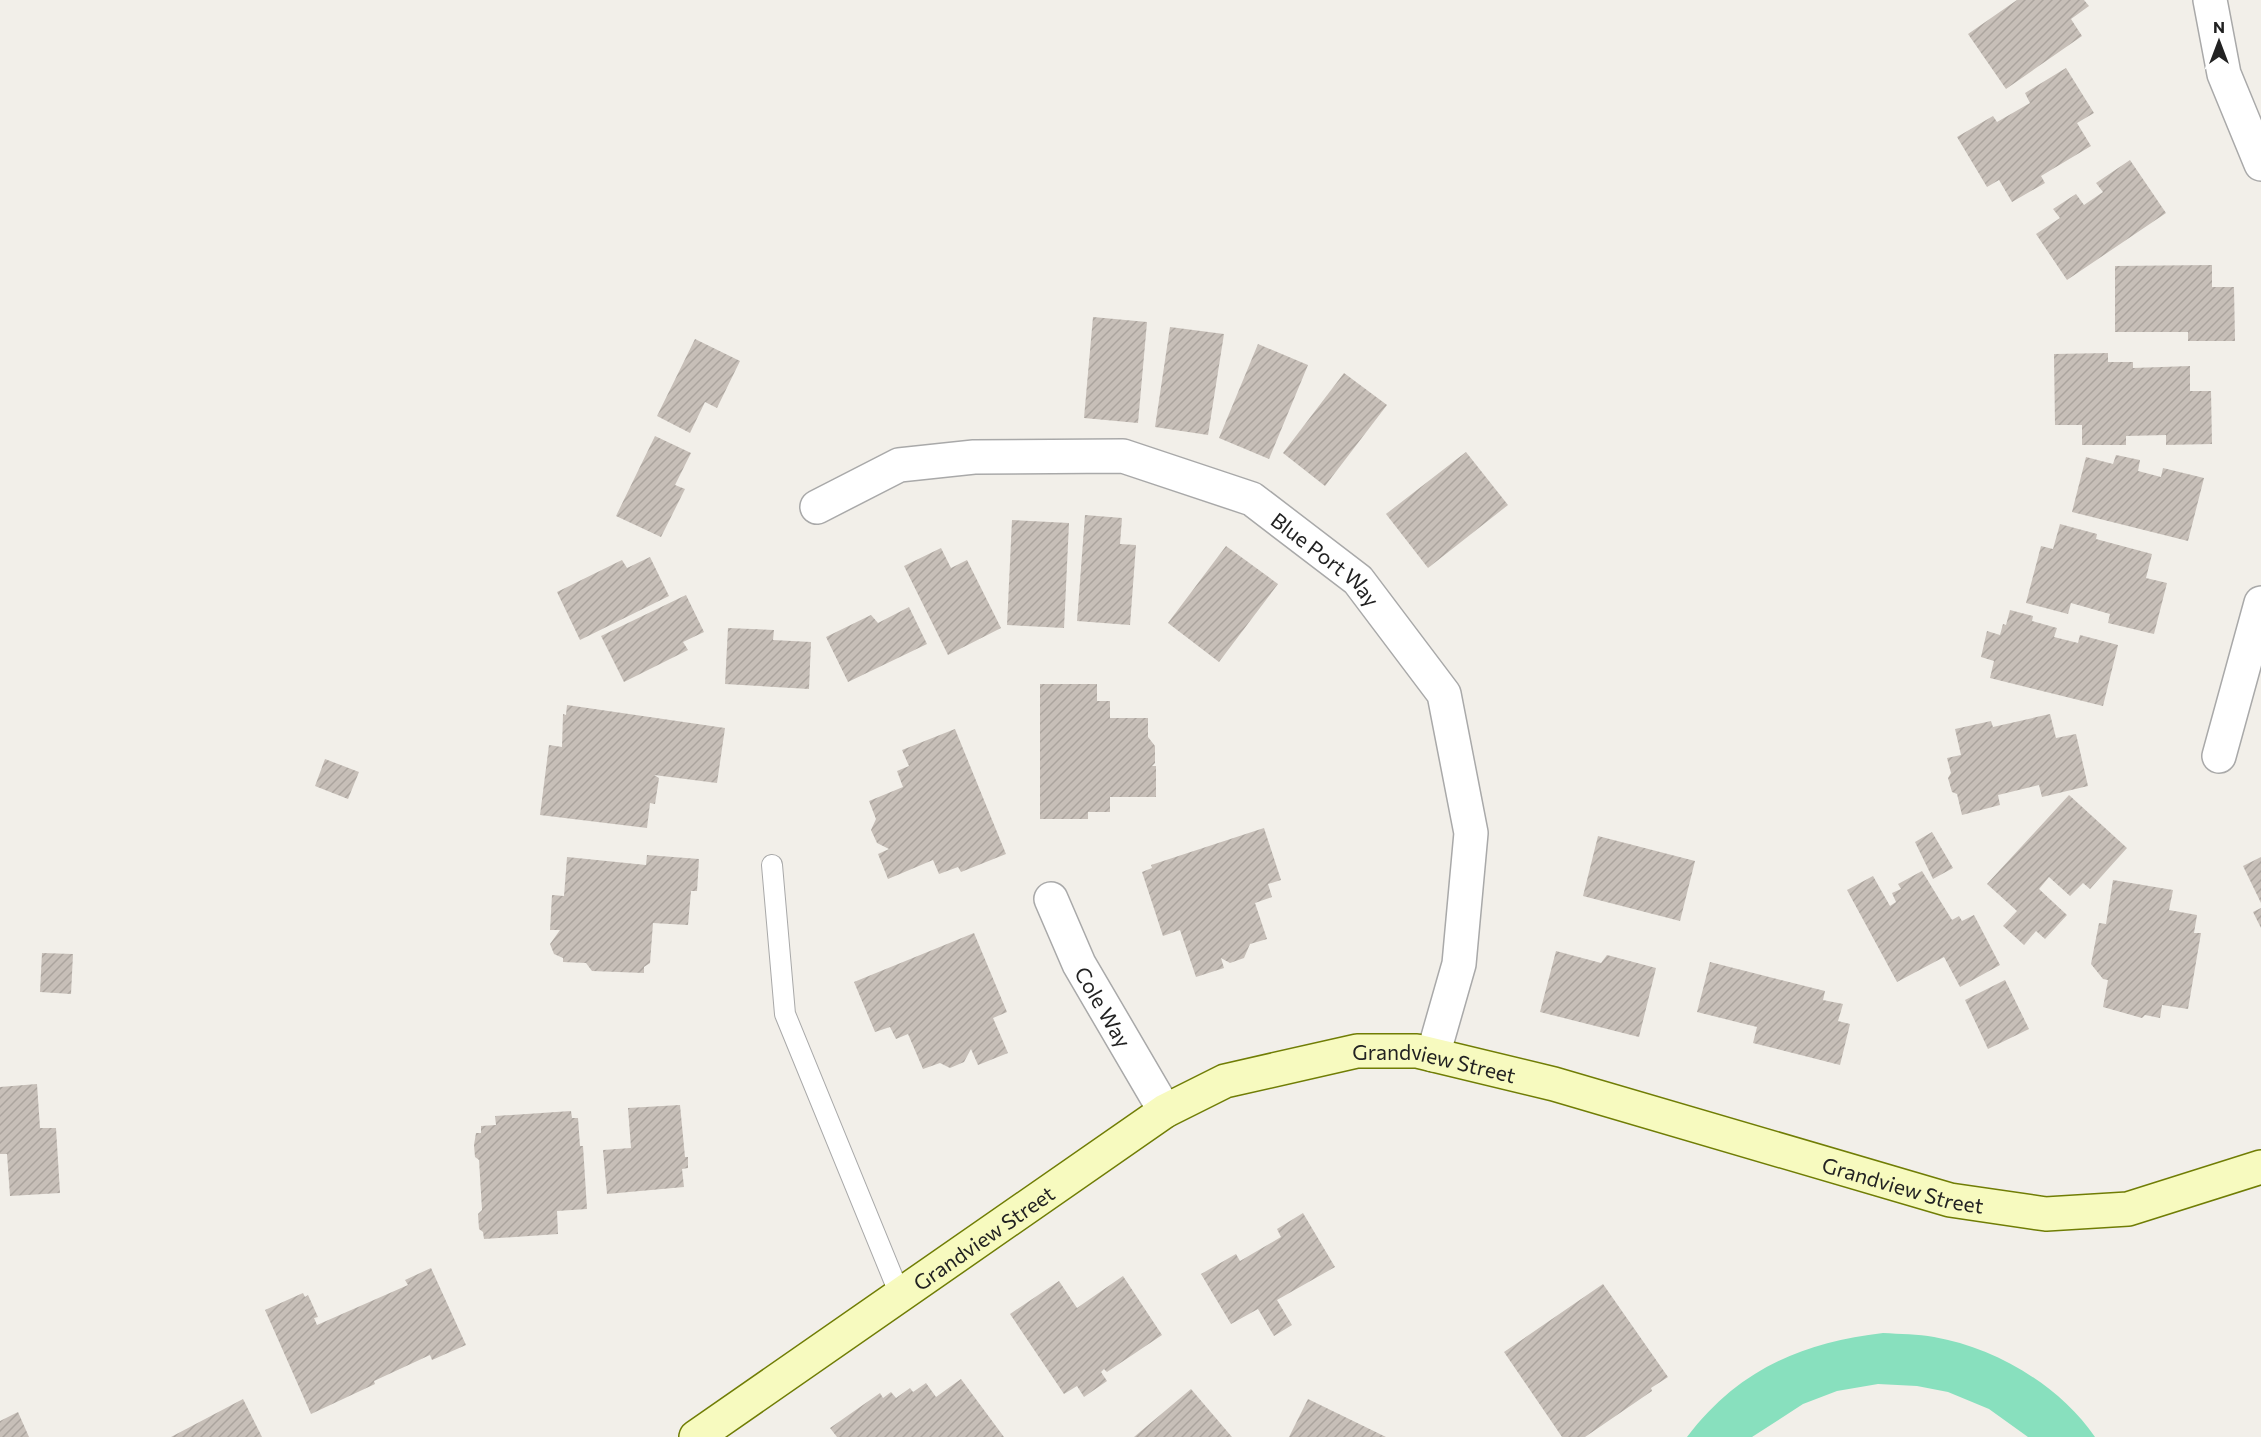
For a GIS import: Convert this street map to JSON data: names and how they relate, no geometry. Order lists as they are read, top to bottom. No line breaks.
{"streets":{"main road":["Grandview Street"],"street":["Blue Port Way","Cole Way"]},"crossings":[["Blue Port Way","Grandview Street"],["Cole Way","Grandview Street"]],"north":"top"}
